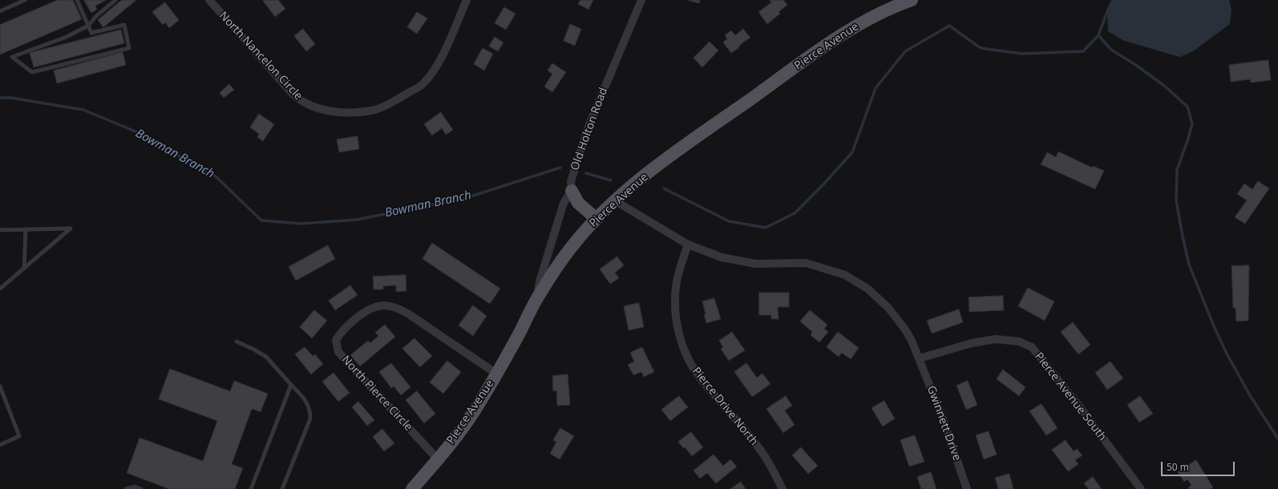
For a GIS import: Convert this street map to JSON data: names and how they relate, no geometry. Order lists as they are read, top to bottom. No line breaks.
{"streets":{"main road":["Pierce Avenue"],"street":["North Nancelon Circle","Old Holton Road","North Pierce Circle","Pierce Avenue South","Pierce Drive North","Gwinnett Drive"]},"crossings":[["Pierce Avenue","Old Holton Road"],["Pierce Avenue","North Pierce Circle"],["Pierce Avenue South","Gwinnett Drive"]],"water":["Bowman Branch"],"scale_bar":"50 m"}
